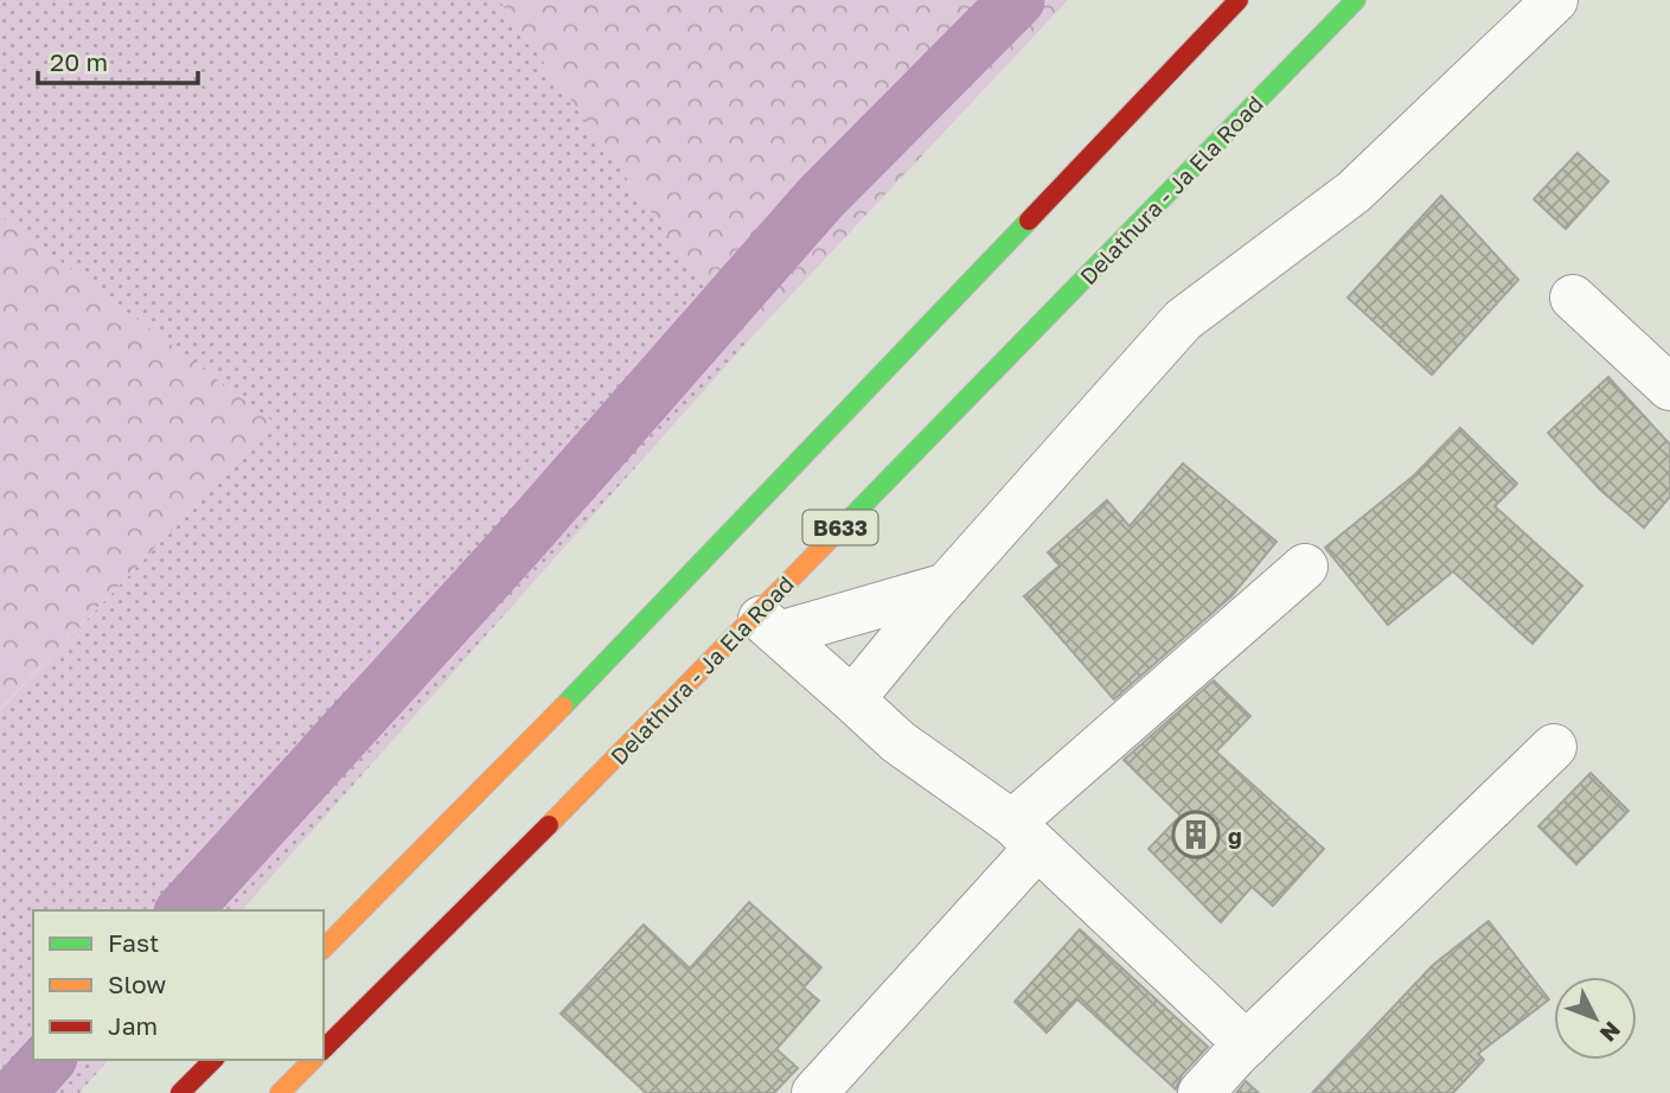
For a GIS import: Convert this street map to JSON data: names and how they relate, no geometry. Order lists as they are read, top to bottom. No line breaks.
{"streets":{"main road":["Delathura - Ja Ela Road","B633"]},"places":{"building":["g"]},"legend":["Fast","Slow","Jam"],"scale_bar":"20 m","north":"bottom right"}
